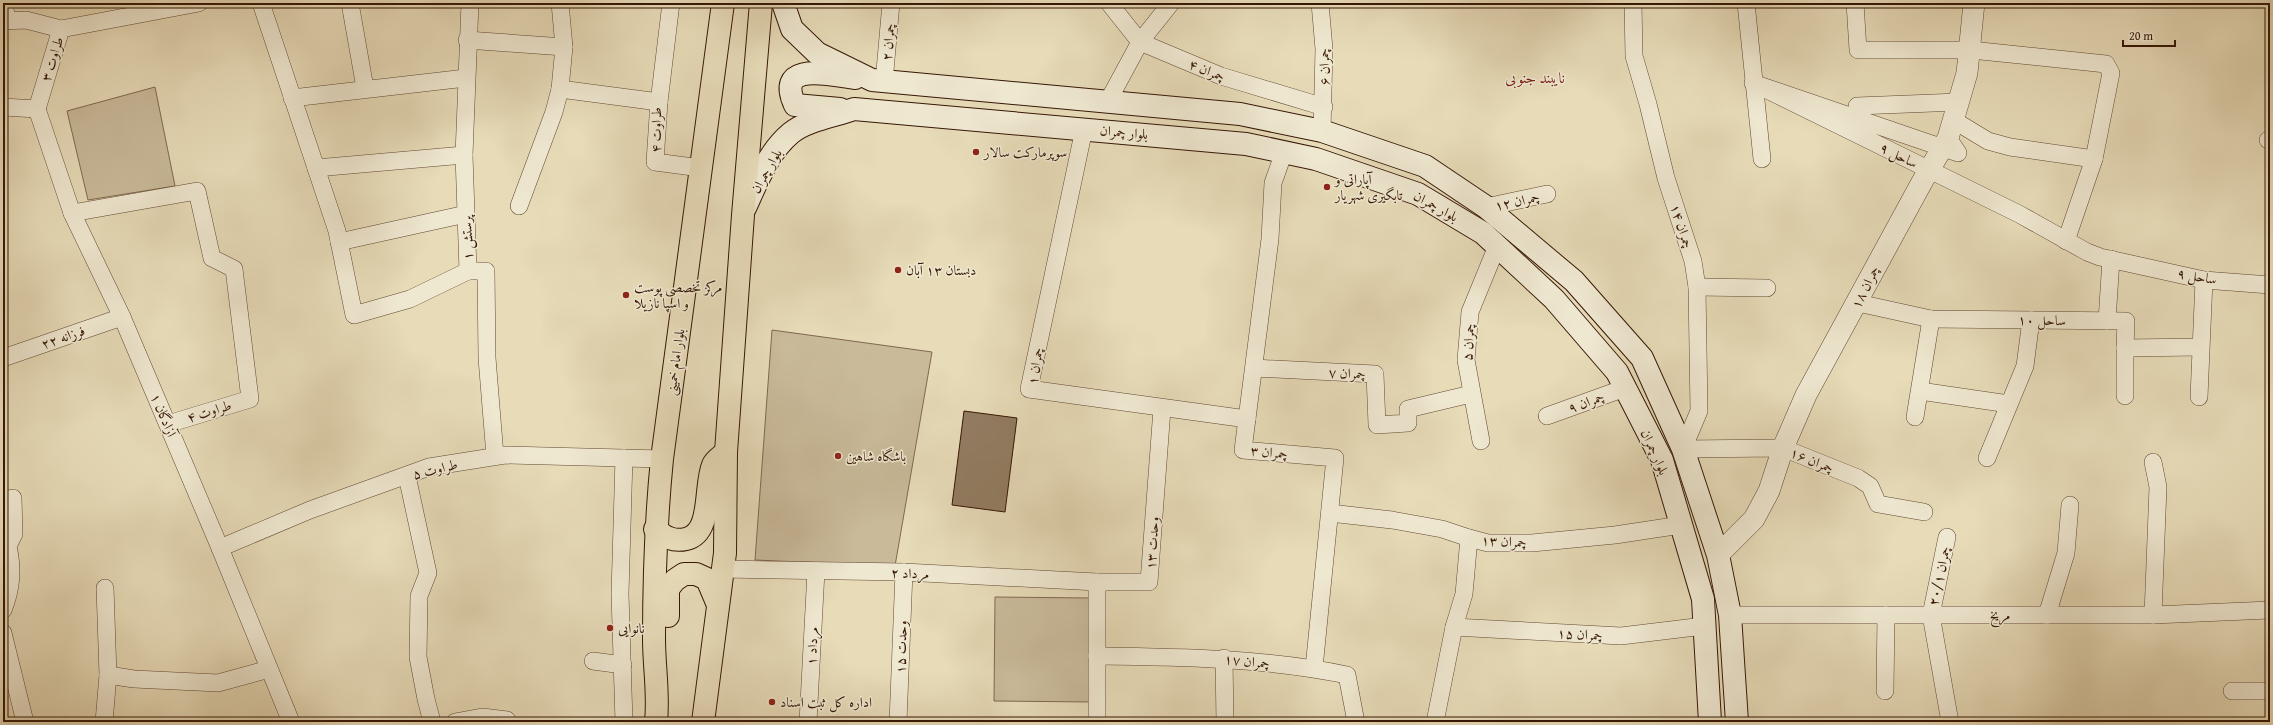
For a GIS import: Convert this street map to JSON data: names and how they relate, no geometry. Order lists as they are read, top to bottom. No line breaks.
{"streets":{"main road":["بلوار چمران","بلوار امام خمینی"],"street":["چمران ۲","طراوت ۳","چمران ۶","چمران ۴","طراوت ۴","ساحل ۹","چمران ۱۲","چمران ۱۴","پرستش ۱","چمران ۱۸","ساحل ۱۰","فرزانه ۲۲","چمران ۵","چمران ۱","چمران ۷","چمران ۹","آزادگان ۱","چمران ۳","چمران ۱۶","طراوت ۵","چمران ۱۳","وحدت ۱۳","مرداد ۲","چمران ۲۰/۱","مریخ","چمران ۱۵","مرداد ۱","وحدت ۱۵","چمران ۱۷"]},"crossings":[["چمران ۲","بلوار چمران"],["طراوت ۳","آزادگان ۱"],["چمران ۶","چمران ۴"],["چمران ۶","بلوار چمران"],["طراوت ۴","بلوار امام خمینی"],["طراوت ۴","آزادگان ۱"],["بلوار چمران","چمران ۱۲"],["بلوار چمران","چمران ۱۴"],["بلوار چمران","چمران ۱۸"],["بلوار چمران","چمران ۵"],["بلوار چمران","چمران ۱"],["بلوار چمران","چمران ۹"],["بلوار چمران","چمران ۳"],["بلوار چمران","چمران ۱۶"],["بلوار چمران","چمران ۱۳"],["بلوار چمران","مریخ"],["بلوار چمران","چمران ۱۵"],["ساحل ۹","چمران ۱۸"],["چمران ۱۴","چمران ۱۶"],["پرستش ۱","طراوت ۵"],["چمران ۱۸","ساحل ۱۰"],["چمران ۱۸","چمران ۱۶"],["فرزانه ۲۲","آزادگان ۱"],["چمران ۵","چمران ۷"],["بلوار امام خمینی","طراوت ۵"],["چمران ۱","چمران ۳"],["چمران ۱","وحدت ۱۳"],["چمران ۷","چمران ۳"],["آزادگان ۱","طراوت ۵"],["چمران ۳","چمران ۱۳"],["چمران ۳","چمران ۱۷"],["وحدت ۱۳","مرداد ۲"],["مرداد ۲","مرداد ۱"],["مرداد ۲","وحدت ۱۵"],["چمران ۲۰/۱","مریخ"]],"districts":["نایبند جنوبی"],"places":["سوپرمارکت سالار","آپاراتی و تابگیری شهریار","دبستان ۱۳ آبان","مرکز تخصصی پوست و اسپا نازیلا","باشگاه شاهین","نانوایی","اداره کل ثبت اسناد"],"scale_bar":"20 m"}
